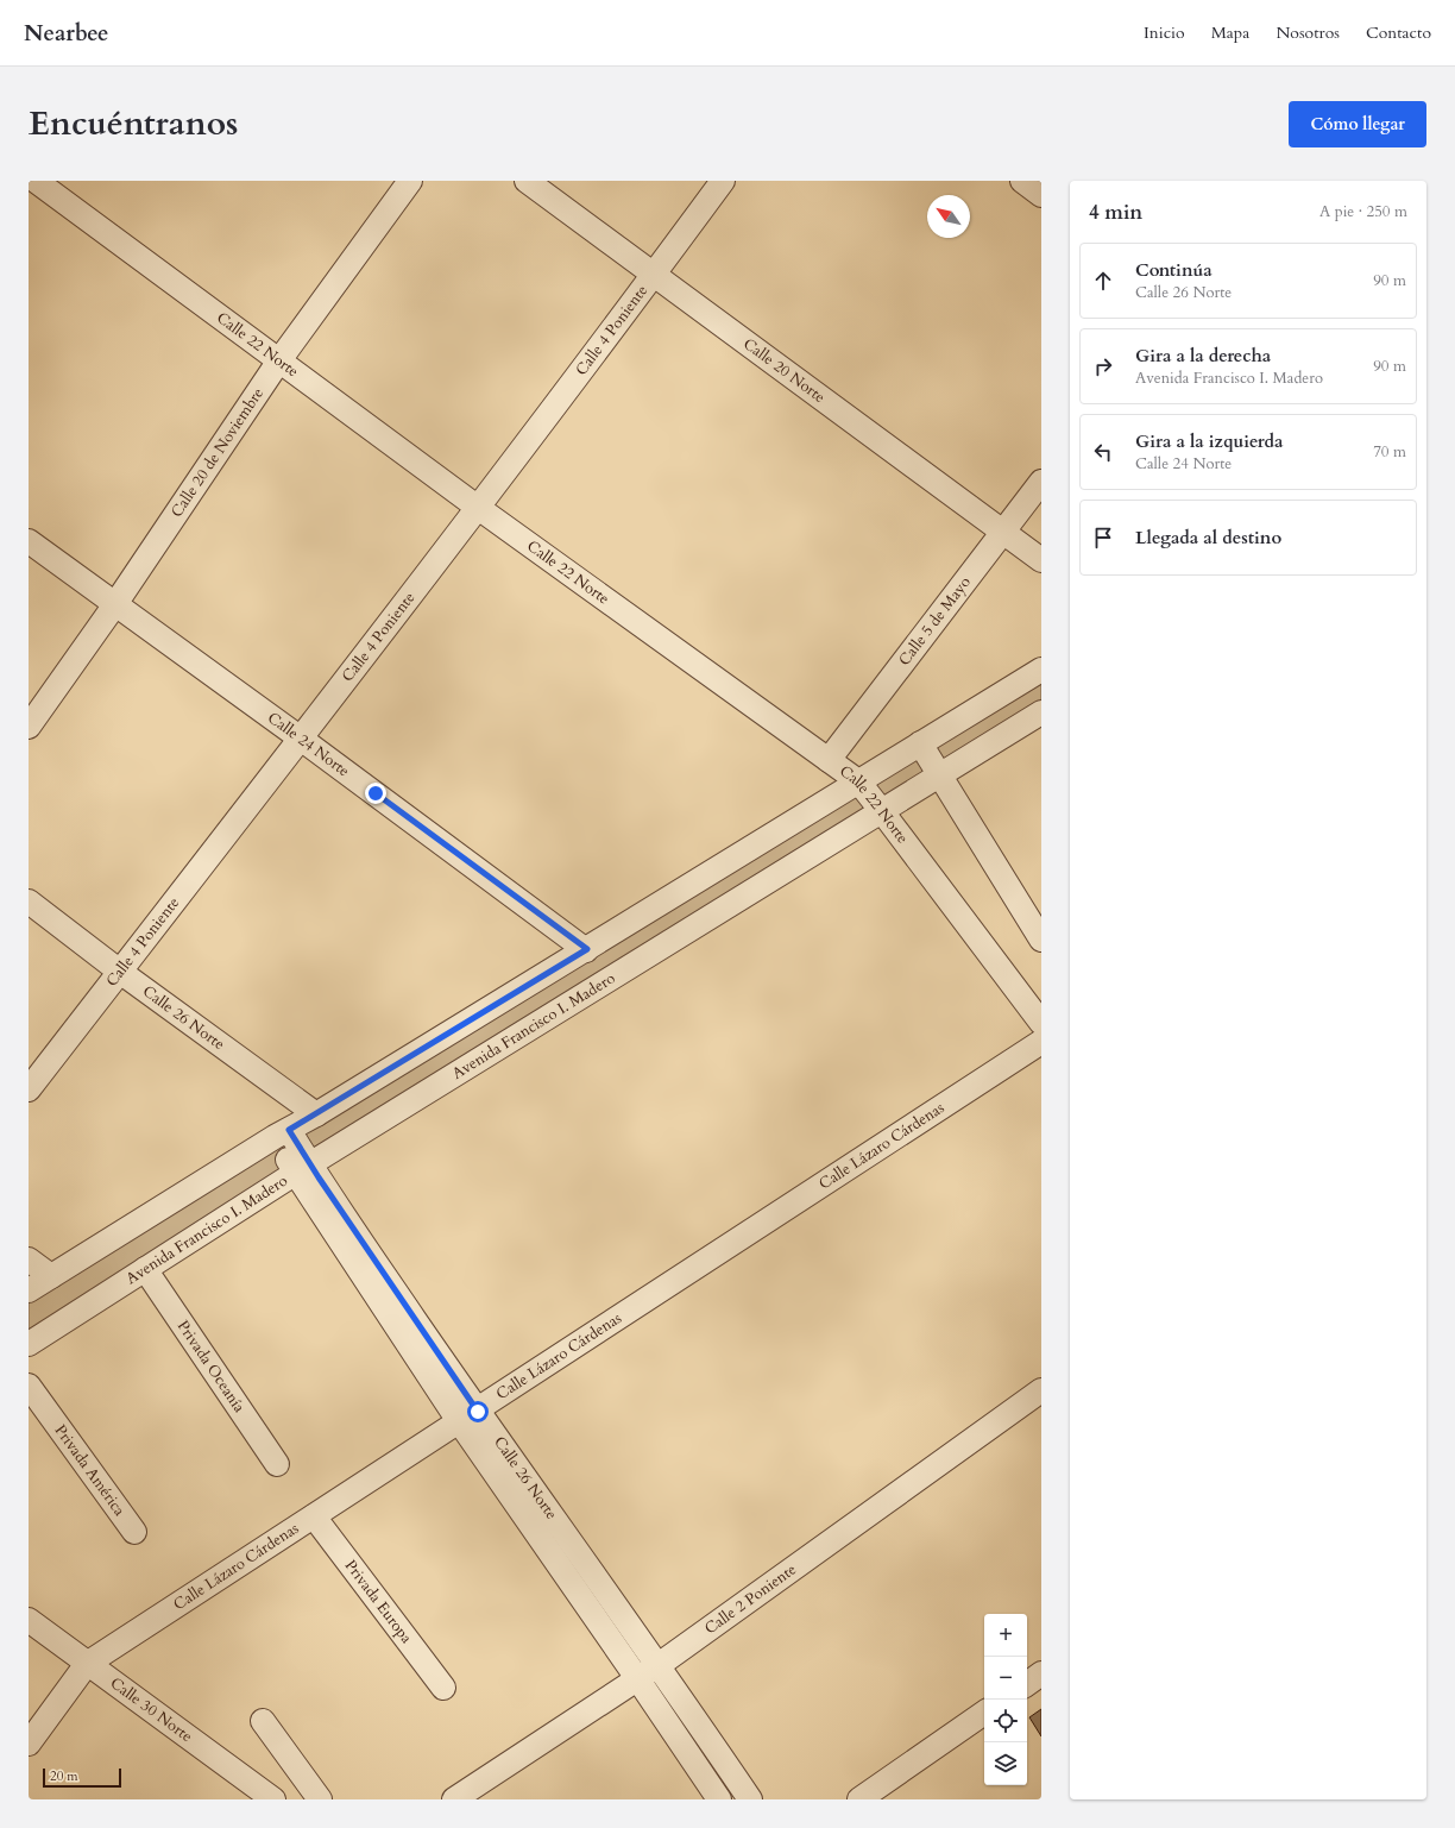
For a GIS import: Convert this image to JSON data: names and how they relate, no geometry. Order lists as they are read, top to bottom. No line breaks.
{"streets":{"street":["Calle 4 Poniente","Calle 22 Norte","Calle 20 Norte","Calle 20 de Noviembre","Calle 5 de Mayo","Calle 24 Norte","Calle 26 Norte","Avenida Francisco I. Madero","Calle Lázaro Cárdenas","Privada Oceanía","Privada América","Calle 2 Poniente","Privada Europa","Calle 30 Norte"]},"crossings":[["Calle 4 Poniente","Calle 22 Norte"],["Calle 4 Poniente","Calle 20 Norte"],["Calle 4 Poniente","Calle 24 Norte"],["Calle 4 Poniente","Calle 26 Norte"],["Calle 22 Norte","Calle 20 de Noviembre"],["Calle 22 Norte","Calle 5 de Mayo"],["Calle 22 Norte","Avenida Francisco I. Madero"],["Calle 20 Norte","Calle 5 de Mayo"],["Calle 20 de Noviembre","Calle 24 Norte"],["Calle 26 Norte","Avenida Francisco I. Madero"],["Calle 26 Norte","Calle Lázaro Cárdenas"],["Calle 26 Norte","Calle 2 Poniente"],["Avenida Francisco I. Madero","Privada Oceanía"],["Calle Lázaro Cárdenas","Privada Europa"],["Calle Lázaro Cárdenas","Calle 30 Norte"]],"scale_bar":"20 m","north":"top left","page":{"header":"Nearbee","nav":["Inicio","Mapa","Nosotros","Contacto"],"title":"Encuéntranos","buttons":"Cómo llegar","heading":["4 min","A pie · 250 m"],"list":[["Continúa","Calle 26 Norte","90 m"],["Gira a la derecha","Avenida Francisco I. Madero","90 m"],["Gira a la izquierda","Calle 24 Norte","70 m"],"Llegada al destino"],"map_buttons":["+","−"],"scale":"20 m"}}
